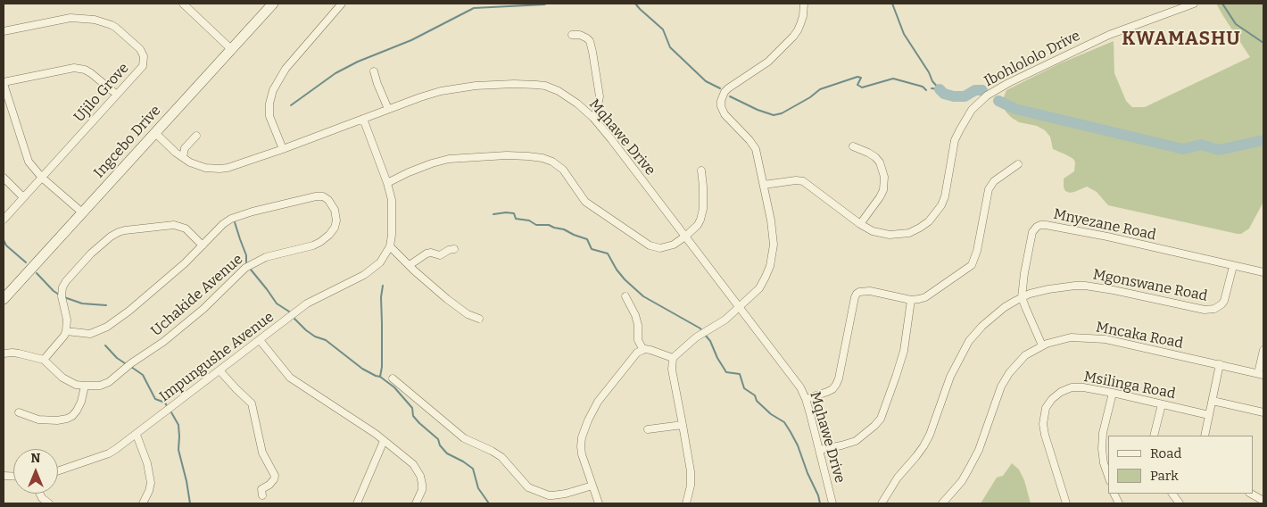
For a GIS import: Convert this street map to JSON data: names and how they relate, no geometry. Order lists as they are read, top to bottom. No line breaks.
{"streets":{"main road":["Ingcebo Drive"],"street":["Ibohlololo Drive","Ujilo Grove","Mqhawe Drive","Mnyezane Road","Mgonswane Road","Uchakide Avenue","Mncaka Road","Impungushe Avenue","Msilinga Road"]},"crossings":[["Mqhawe Drive","Ingcebo Drive"],["Mqhawe Drive","Impungushe Avenue"],["Mnyezane Road","Mgonswane Road"],["Mnyezane Road","Mncaka Road"]],"districts":["KWAMASHU"],"legend":["Road","Park"],"north":"top"}
